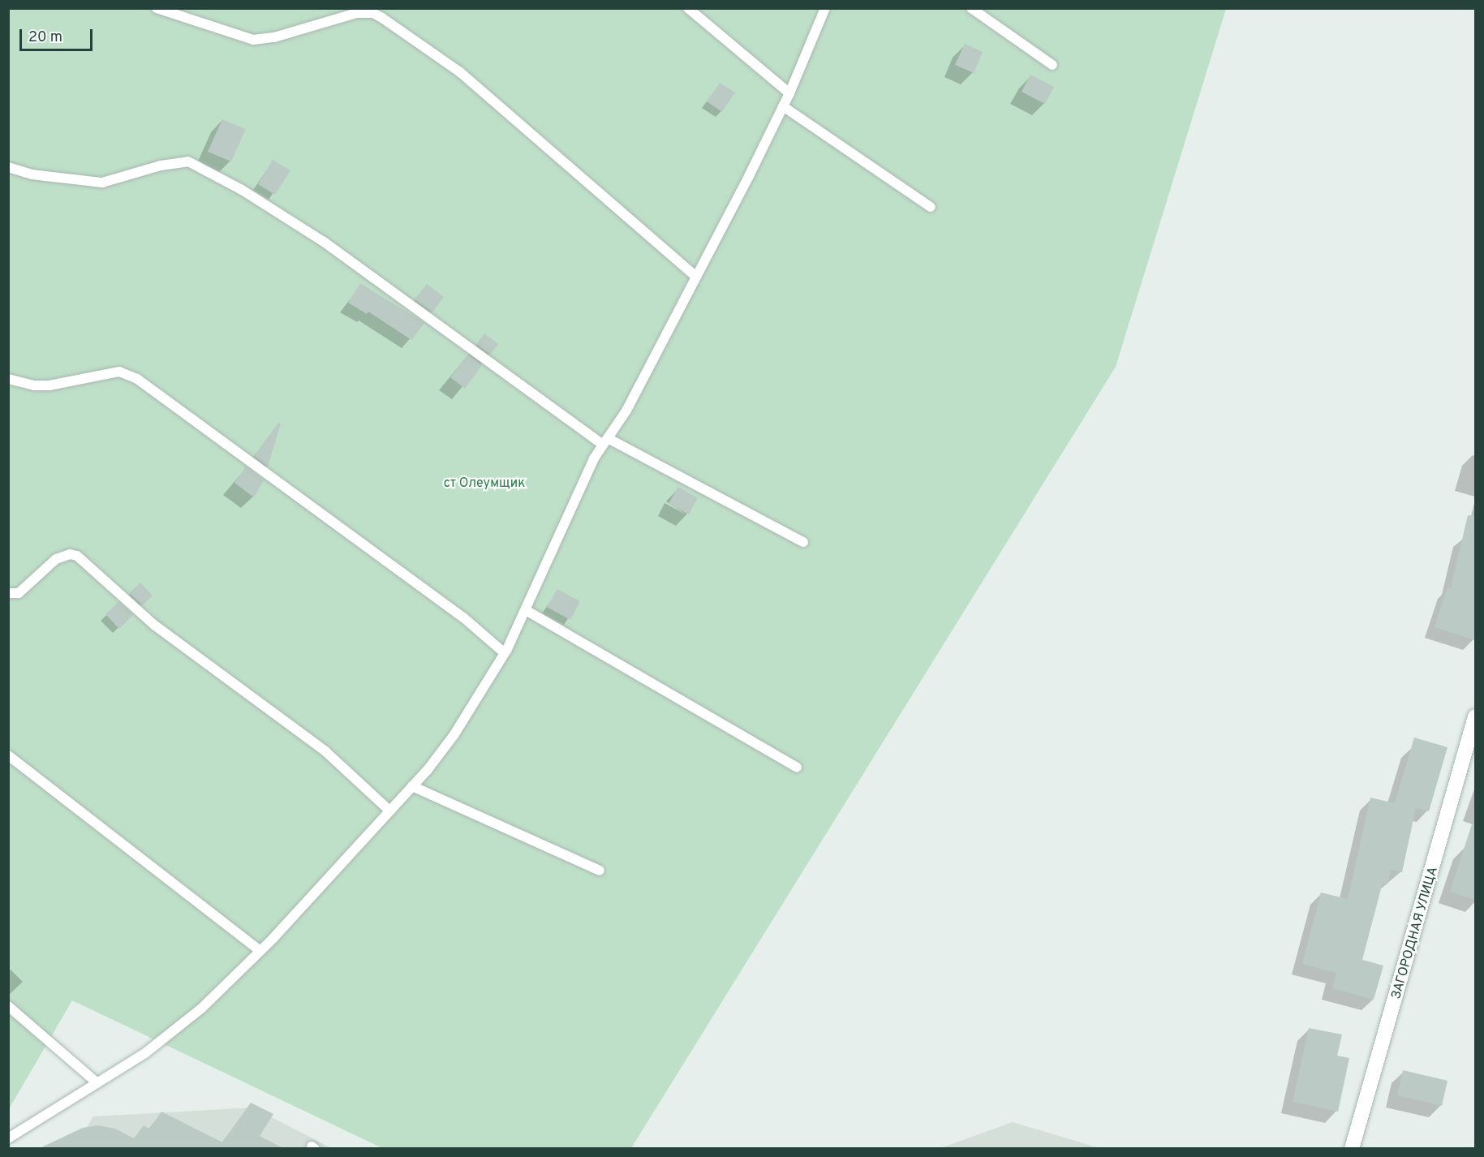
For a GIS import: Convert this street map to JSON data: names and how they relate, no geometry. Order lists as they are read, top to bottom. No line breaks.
{"streets":{"street":["ЗАГОРОДНАЯ УЛИЦА"]},"parks":["ст Олеумщик"],"scale_bar":"20 m"}
